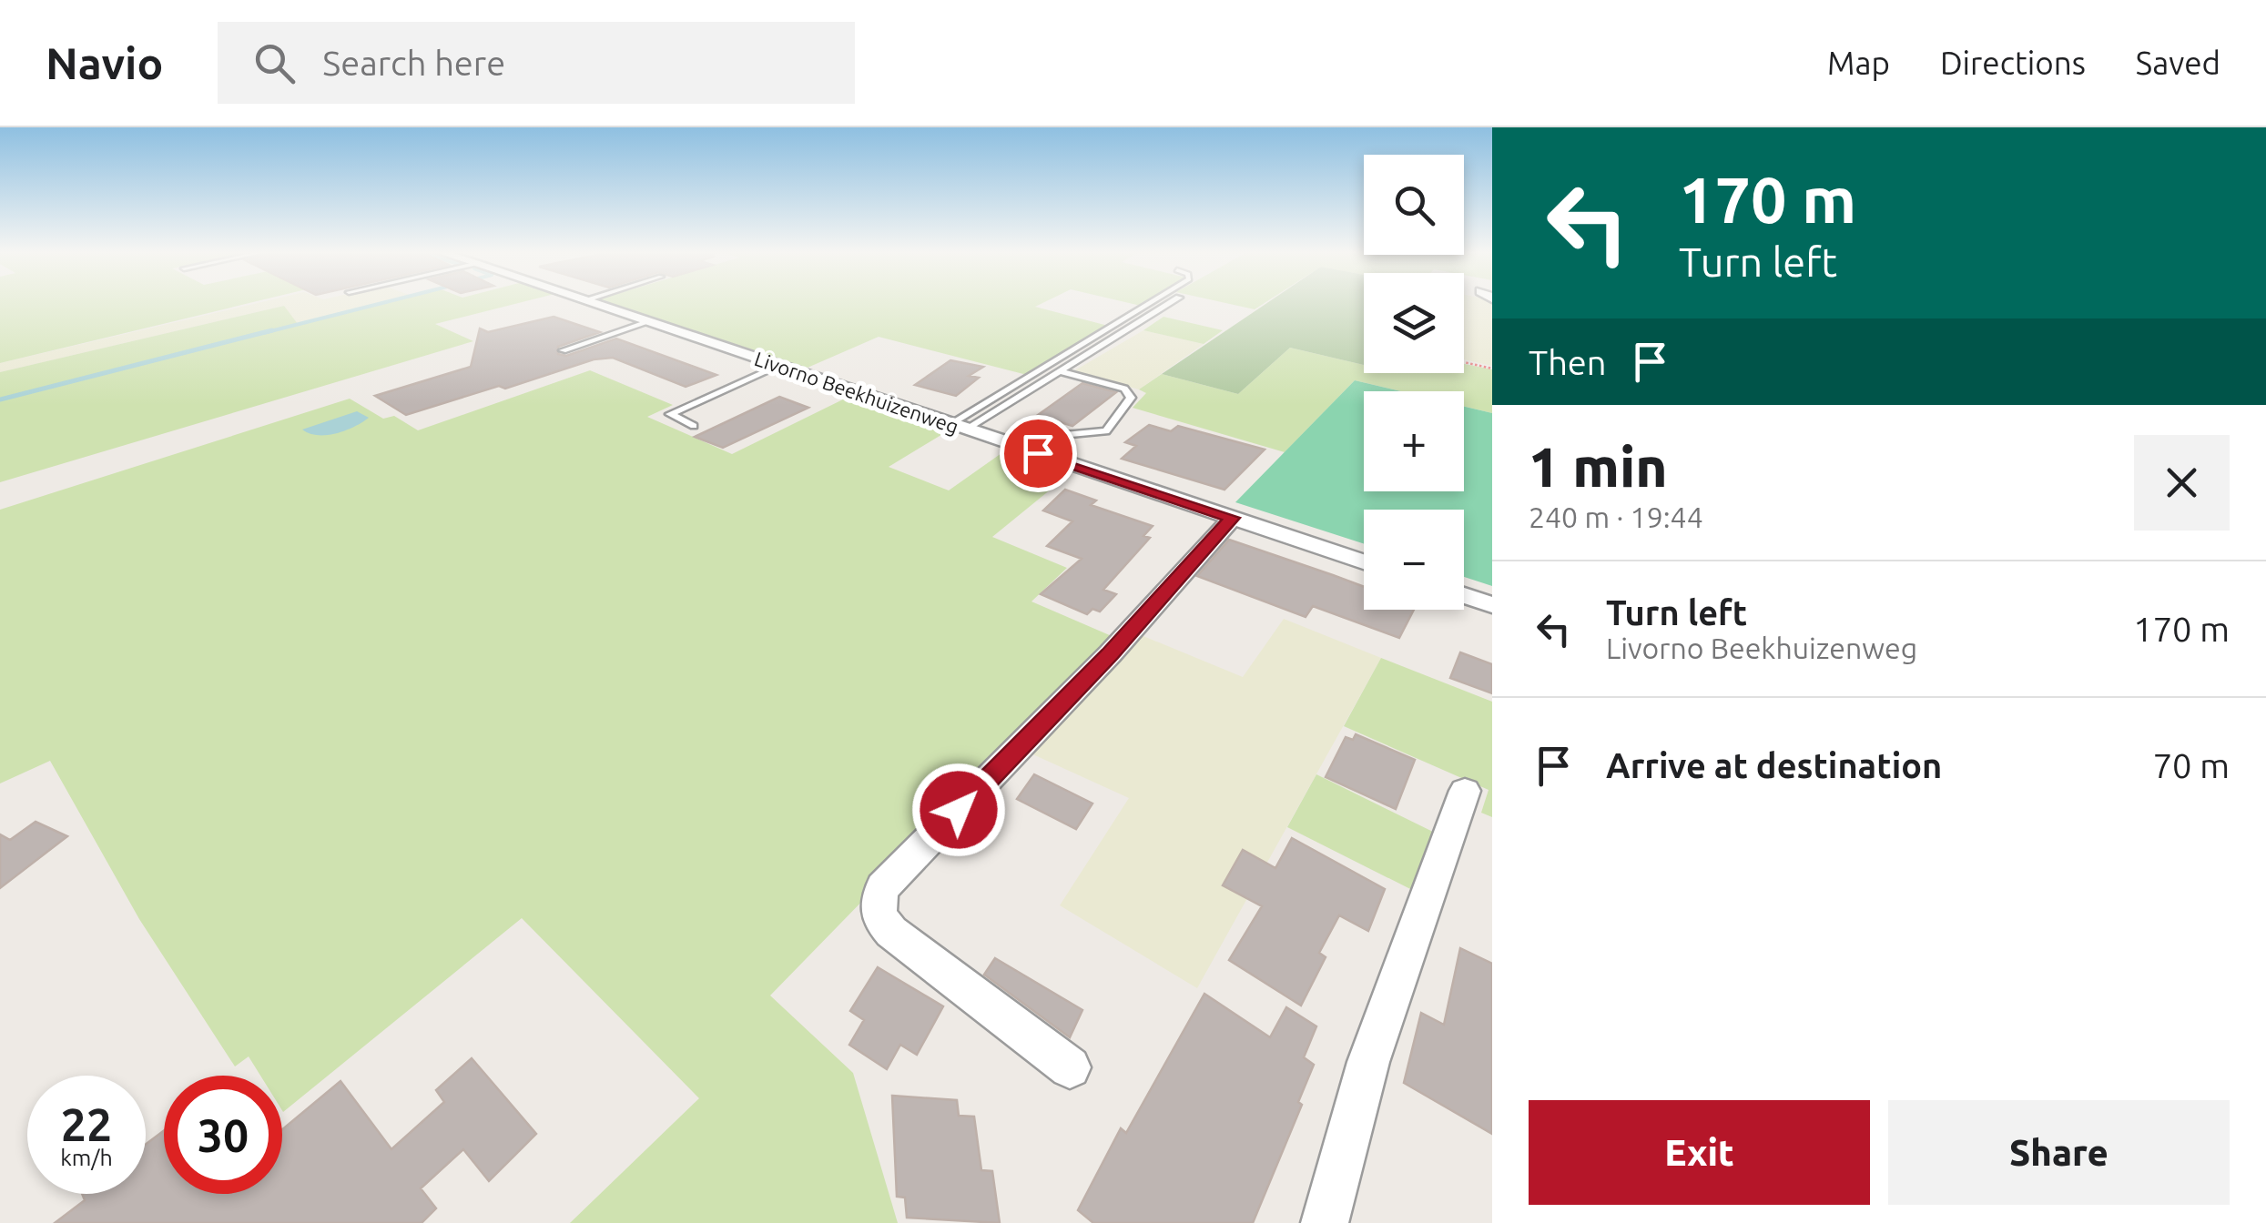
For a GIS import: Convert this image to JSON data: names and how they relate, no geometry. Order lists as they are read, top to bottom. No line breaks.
{"streets":{"street":["Livorno Beekhuizenweg"]},"page":{"header":"Navio","search":"Search here","nav":["Map","Directions","Saved"],"turn":["170 m","Turn left"],"map_buttons":["+","−"],"then":"Then","heading":["1 min","240 m · 19:44"],"list":[{"name":"Turn left","note":"Livorno Beekhuizenweg","value":"170 m"},{"name":"Arrive at destination","value":"70 m"}],"speed":"22 km/h","limit":"30","buttons":["Exit","Share"]}}
